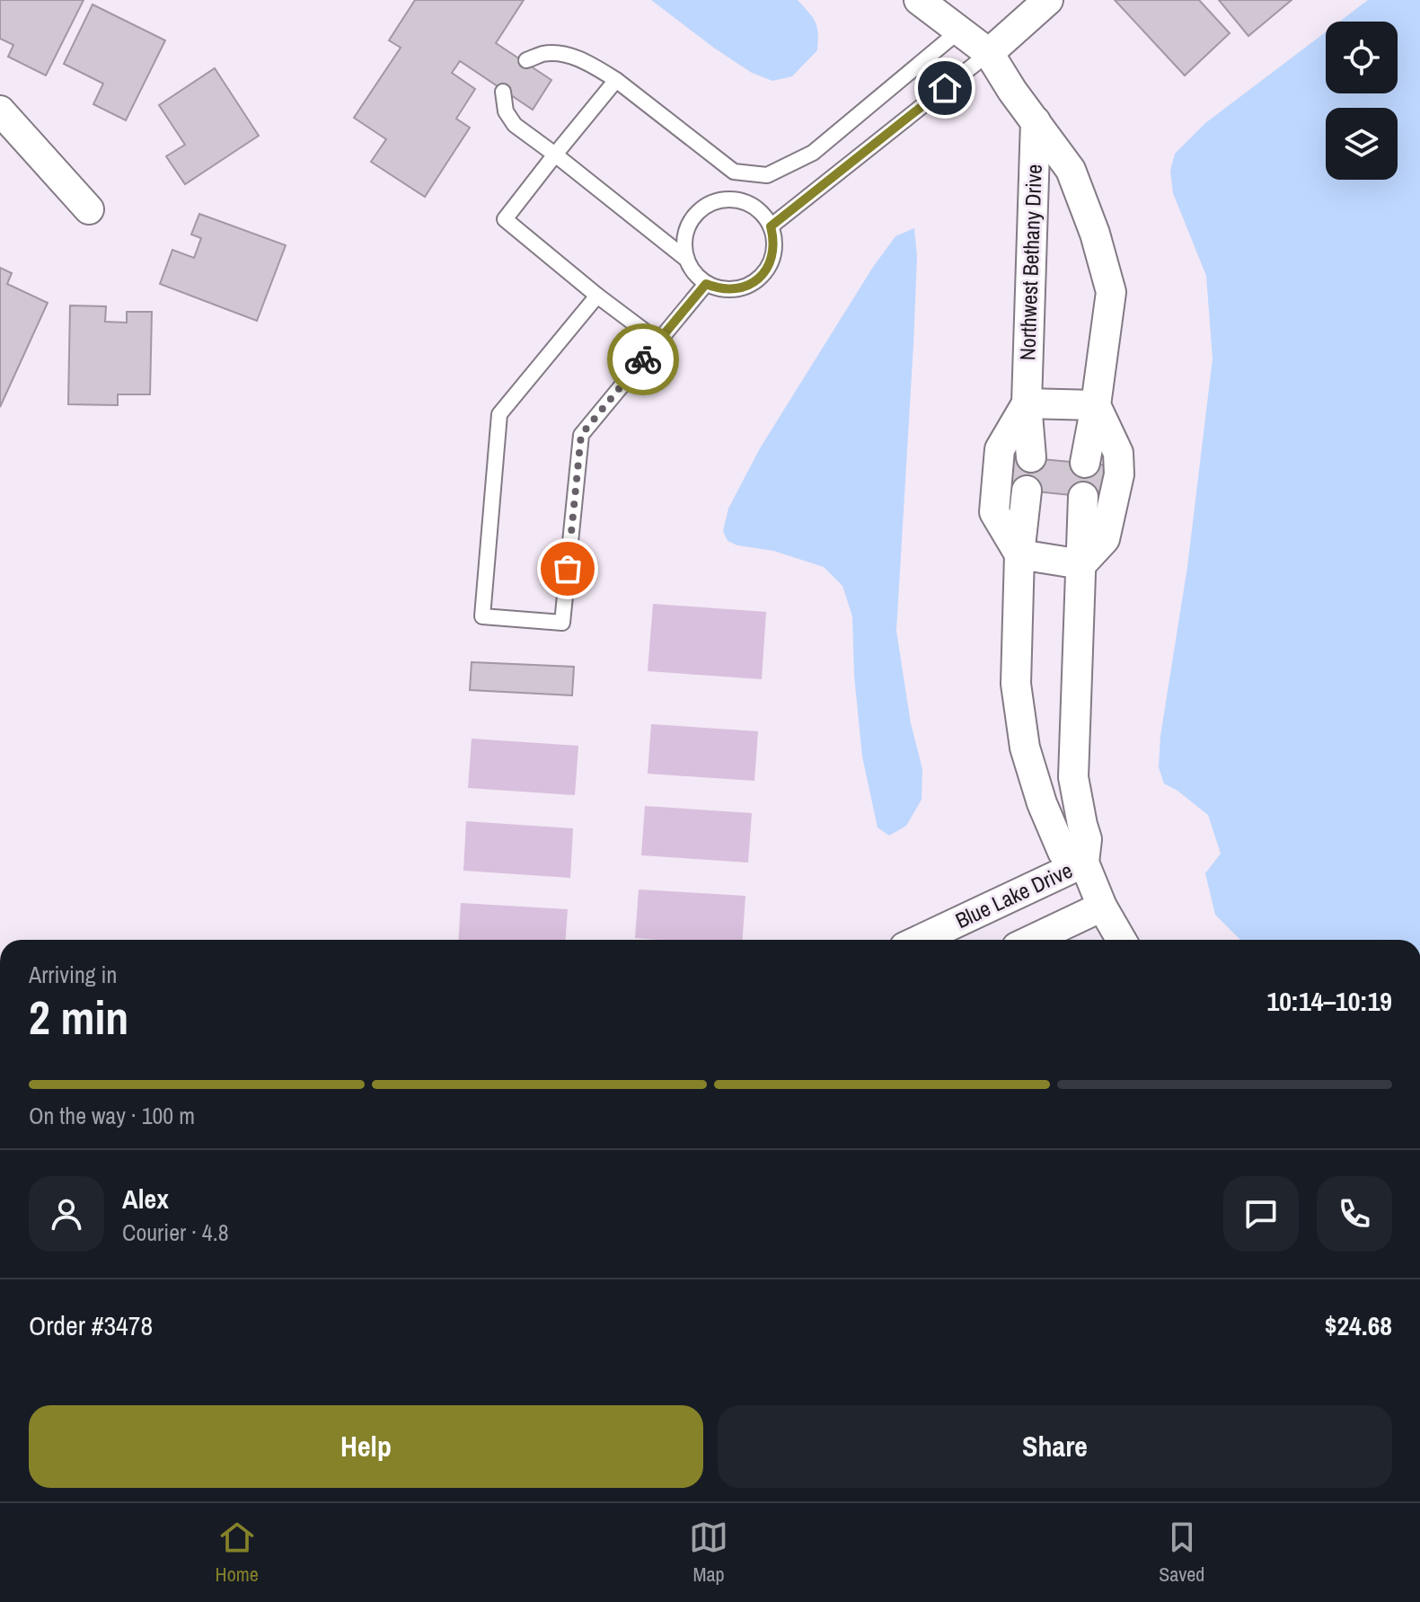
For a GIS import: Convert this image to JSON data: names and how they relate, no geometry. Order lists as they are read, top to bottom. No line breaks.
{"streets":{"street":["Northwest Bethany Drive","Blue Lake Drive"]},"page":{"heading":["2 min","Arriving in","10:14–10:19"],"panel":["Alex","Courier · 4.8","Order #3478","$24.68"],"bar":"On the way · 100 m","buttons":["Help","Share"],"tabs":["Home","Map","Saved"]}}
